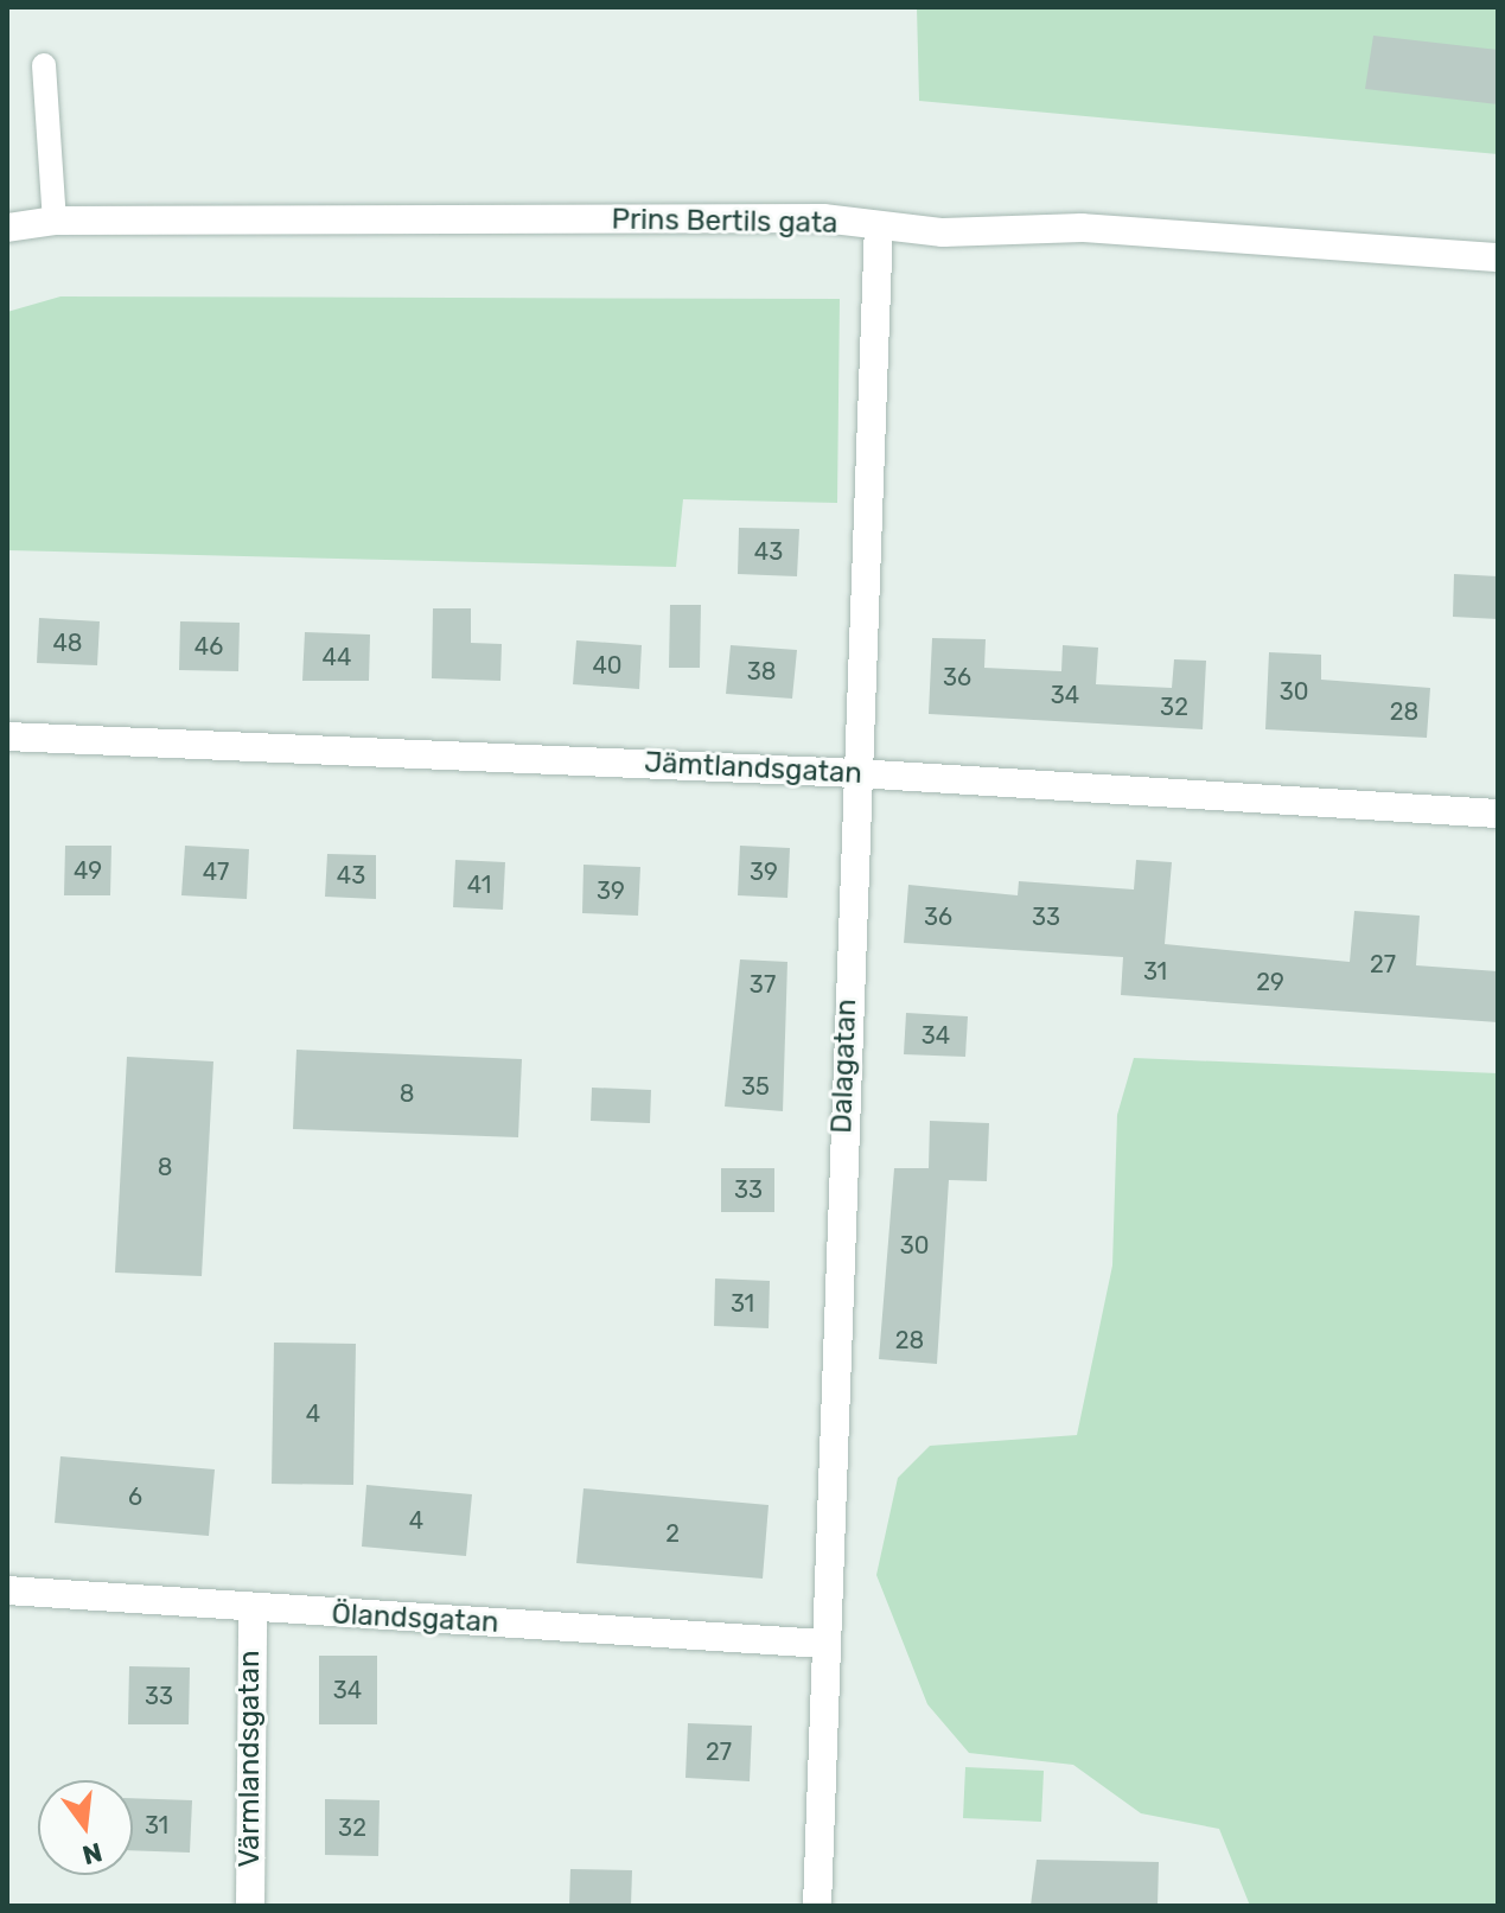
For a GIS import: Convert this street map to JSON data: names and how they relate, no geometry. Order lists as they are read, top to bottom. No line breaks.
{"streets":{"street":["Prins Bertils gata","Jämtlandsgatan","Dalagatan","Ölandsgatan","Värmlandsgatan"]},"crossings":[["Prins Bertils gata","Dalagatan"],["Jämtlandsgatan","Dalagatan"],["Dalagatan","Ölandsgatan"],["Ölandsgatan","Värmlandsgatan"]],"house_numbers":["43","48","46","44","40","38","36","30","34","32","28","49","47","39","43","41","39","36","33","27","31","29","37","34","35","8","8","33","30","31","28","4","6","4","2","34","33","27","31","32"],"north":"bottom"}
